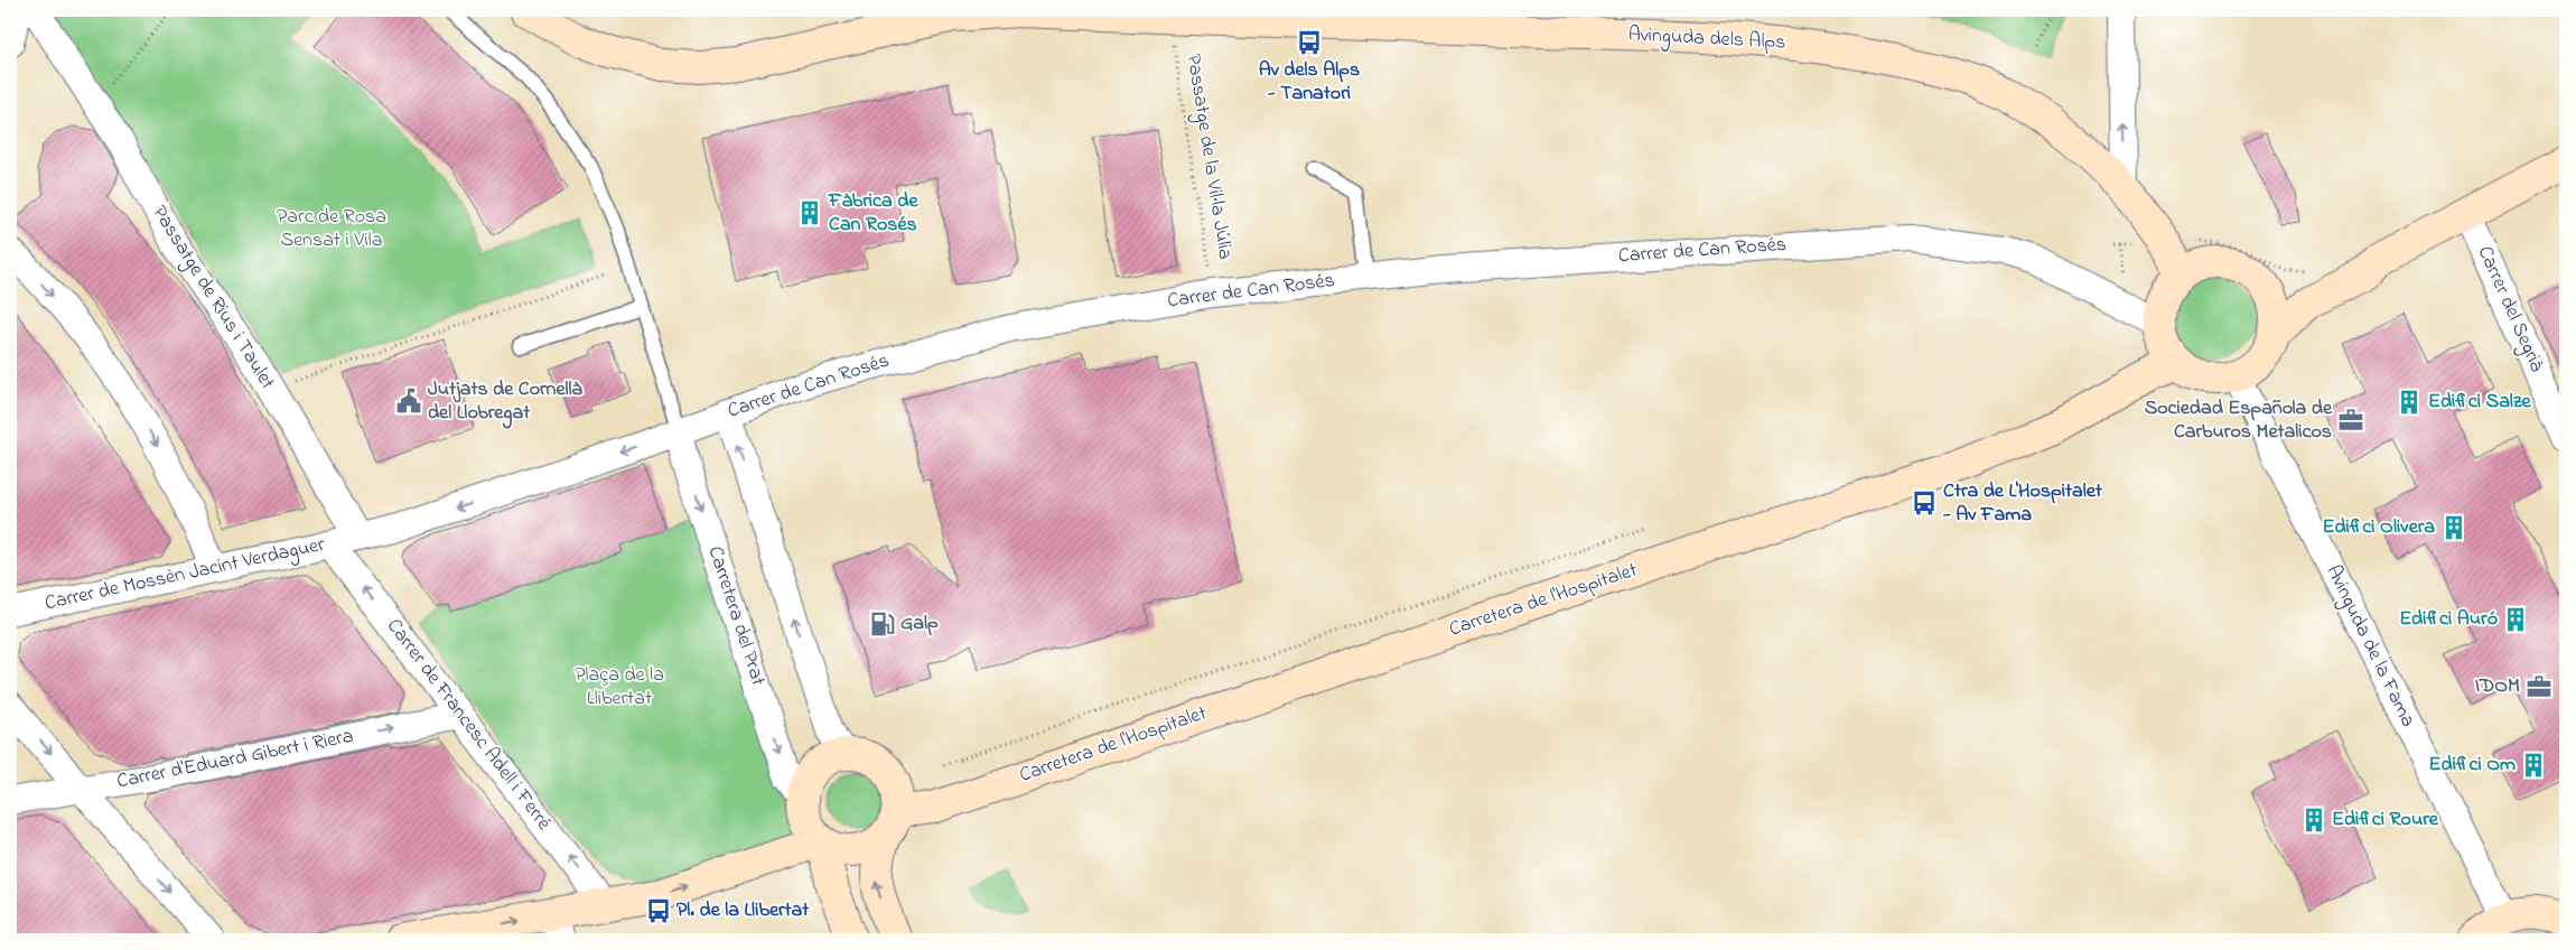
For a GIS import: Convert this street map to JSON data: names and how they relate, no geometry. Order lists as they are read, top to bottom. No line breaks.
{"streets":{"main road":["Avinguda dels Alps","Carretera de l'Hospitalet"],"street":["Carrer de Can Rosés","Passatge de Rius i Taulet","Carrer del Segrià","Carrer de Mossèn Jacint Verdaguer","Carretera del Prat","Avinguda de la Fama","Carrer de Francesc Adell i Ferré","Carrer d'Eduard Gibert i Riera"],"path":["Passatge de la Vil·la Júlia"]},"crossings":[["Avinguda dels Alps","Carrer de Can Rosés"],["Avinguda dels Alps","Carretera de l'Hospitalet"],["Avinguda dels Alps","Avinguda de la Fama"],["Carrer de Can Rosés","Passatge de Rius i Taulet"],["Carrer de Can Rosés","Carrer de Mossèn Jacint Verdaguer"],["Carrer de Can Rosés","Carretera de l'Hospitalet"],["Carrer de Can Rosés","Carretera del Prat"],["Carrer de Can Rosés","Avinguda de la Fama"],["Passatge de Rius i Taulet","Carrer de Mossèn Jacint Verdaguer"],["Carrer de Mossèn Jacint Verdaguer","Carrer de Francesc Adell i Ferré"],["Carretera de l'Hospitalet","Carretera del Prat"],["Carretera de l'Hospitalet","Avinguda de la Fama"],["Carrer de Francesc Adell i Ferré","Carrer d'Eduard Gibert i Riera"]],"one_way":["Carrer de Francesc Adell i Ferré","Carrer d'Eduard Gibert i Riera"],"parks":["Parc de Rosa Sensat i Vila","Plaça de la Llibertat"],"places":{"bus stop":["Av dels Alps - Tanatori","Ctra de L'Hospitalet - Av Fama","Pl. de la Llibertat"],"building":["Fàbrica de Can Rosés","Edifici Salze","Edifici Olivera","Edifici Auró","Edifici Om","Edifici Roure"],"public building":["Jutjats de Cornellà del Llobregat"],"office":["Sociedad Española de Carburos Metalicos","IDOM"],"fuel station":["Galp"]}}
